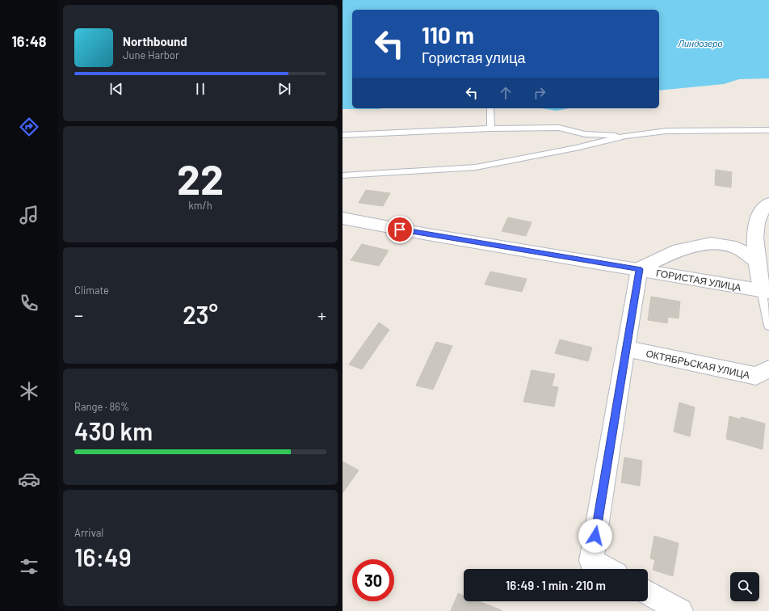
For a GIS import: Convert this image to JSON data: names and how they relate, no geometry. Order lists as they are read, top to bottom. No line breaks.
{"streets":{"street":["ГОРИСТАЯ УЛИЦА","ОКТЯБРЬСКАЯ УЛИЦА"]},"water":["Линдозеро"],"page":{"tabs":"16:48","turn":["110 m","Гористая улица"],"song":["Northbound","June Harbor"],"tile":[["22","km/h"],"Climate",["Range · 86%","430 km"],["Arrival","16:49"]],"heat":["−","23°","+"],"limit":"30","trip":"16:49 · 1 min · 210 m"}}
